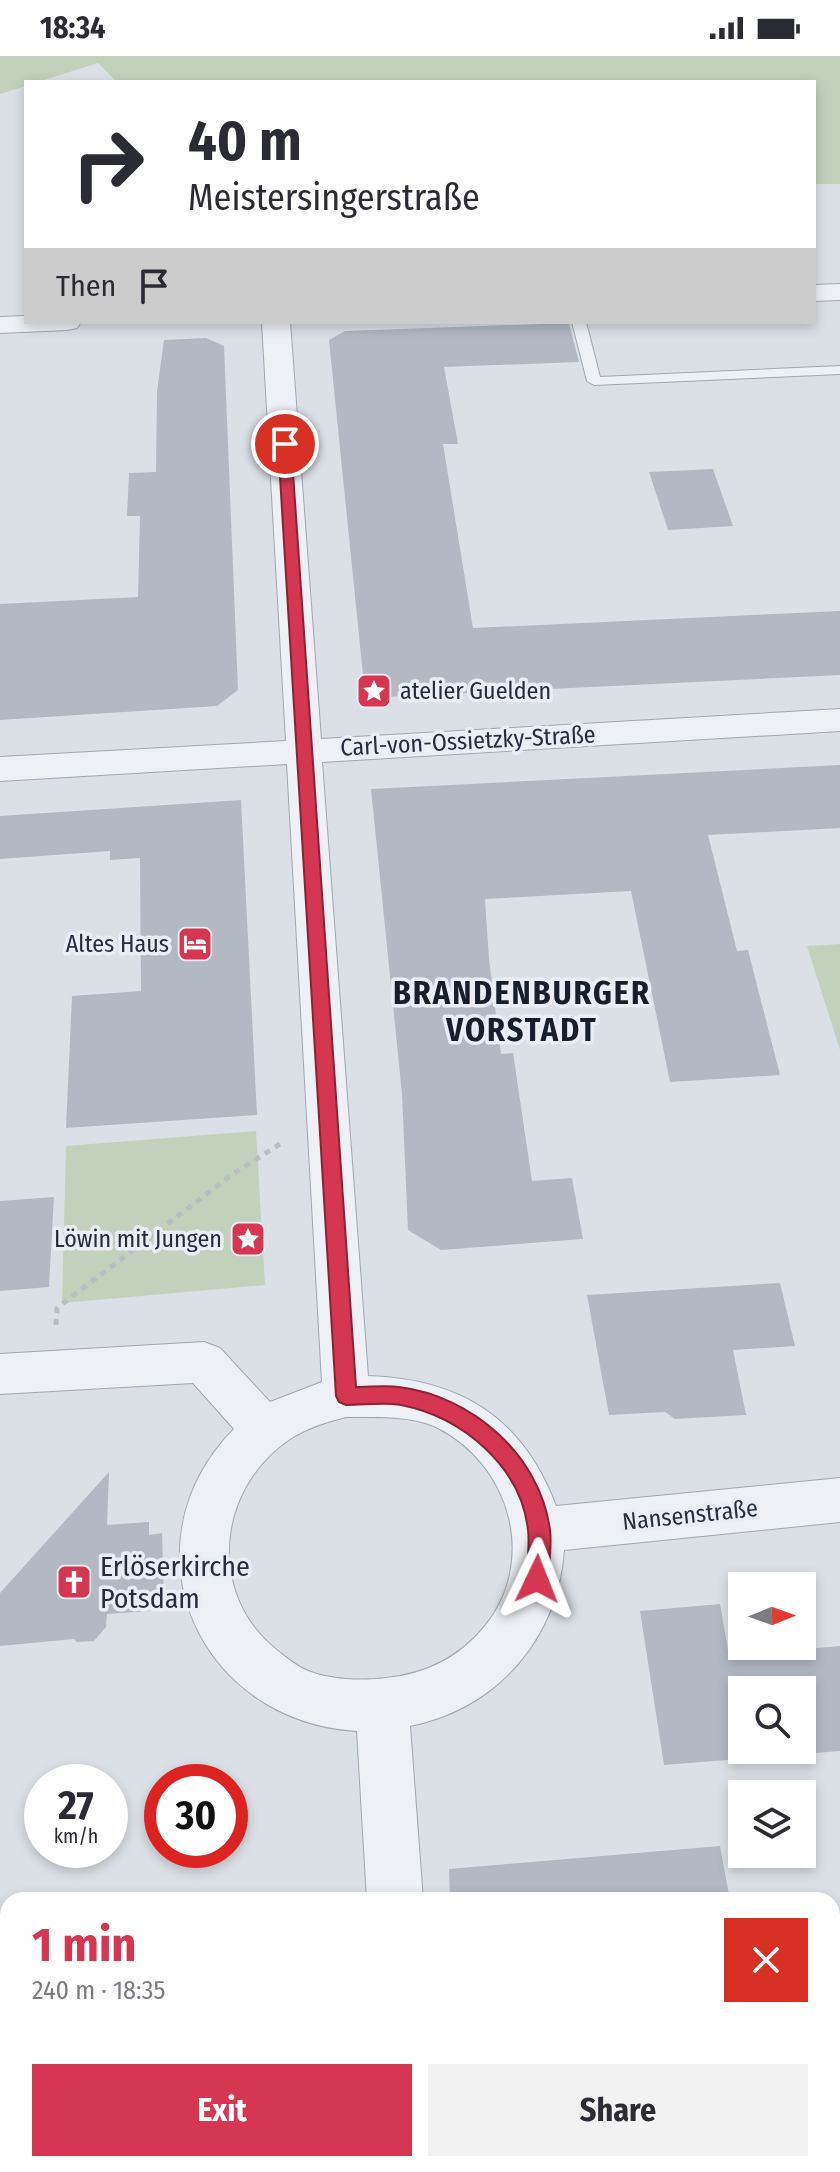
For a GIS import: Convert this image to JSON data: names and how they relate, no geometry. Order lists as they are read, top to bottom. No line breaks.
{"streets":{"street":["Carl-von-Ossietzky-Straße","Nansenstraße"]},"districts":["BRANDENBURGER VORSTADT"],"places":{"place":["atelier Guelden","Löwin mit Jungen"],"hotel":["Altes Haus"],"church":["Erlöserkirche Potsdam"]},"north":"right","page":{"status":"18:34","turn":["40 m","Meistersingerstraße"],"then":"Then","speed":"27 km/h","limit":"30","heading":["1 min","240 m · 18:35"],"buttons":["Exit","Share"]}}
